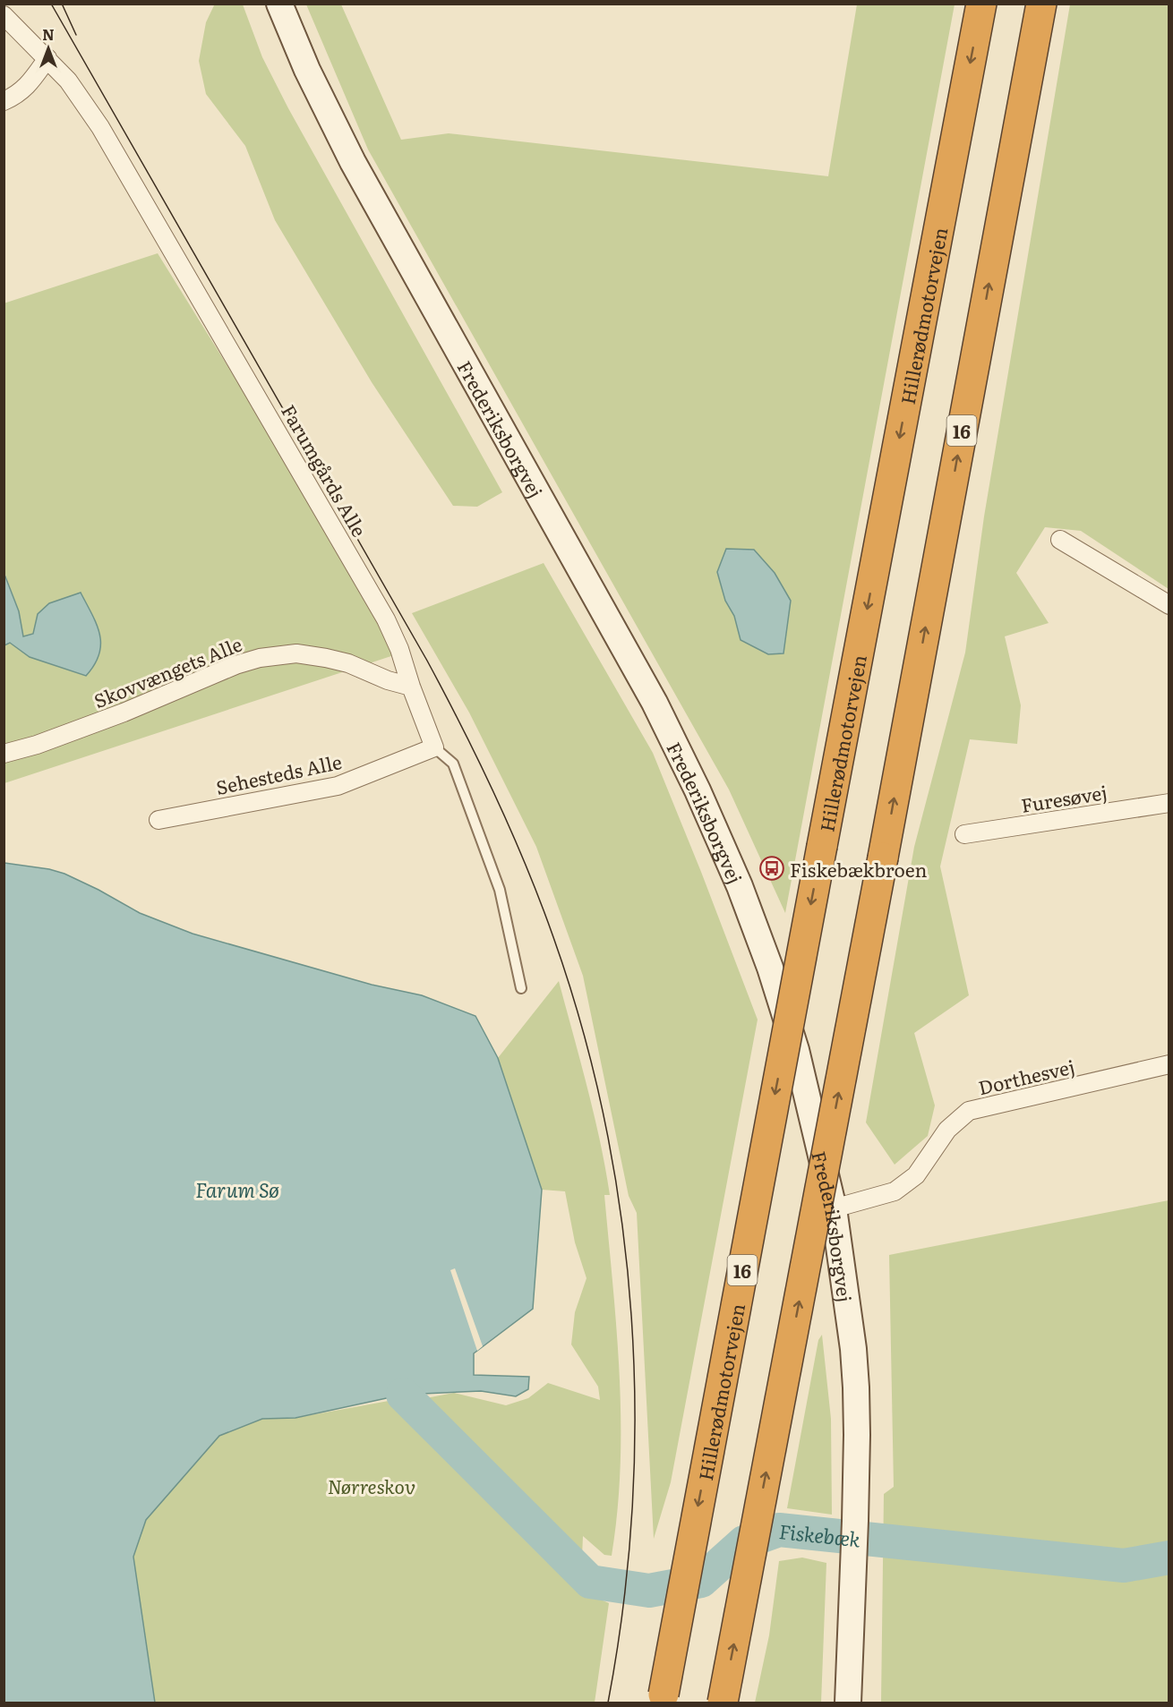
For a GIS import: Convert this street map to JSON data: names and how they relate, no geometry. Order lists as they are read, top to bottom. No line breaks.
{"streets":{"highway":["Hillerødmotorvejen","16"],"street":["Frederiksborgvej","Farumgårds Alle","Skovvængets Alle","Sehesteds Alle","Furesøvej","Dorthesvej"]},"crossings":[["Frederiksborgvej","Dorthesvej"],["Farumgårds Alle","Skovvængets Alle"],["Farumgårds Alle","Sehesteds Alle"]],"water":["Farum Sø","Fiskebæk"],"parks":["Nørreskov"],"places":{"bus stop":["Fiskebækbroen"]},"north":"top"}
